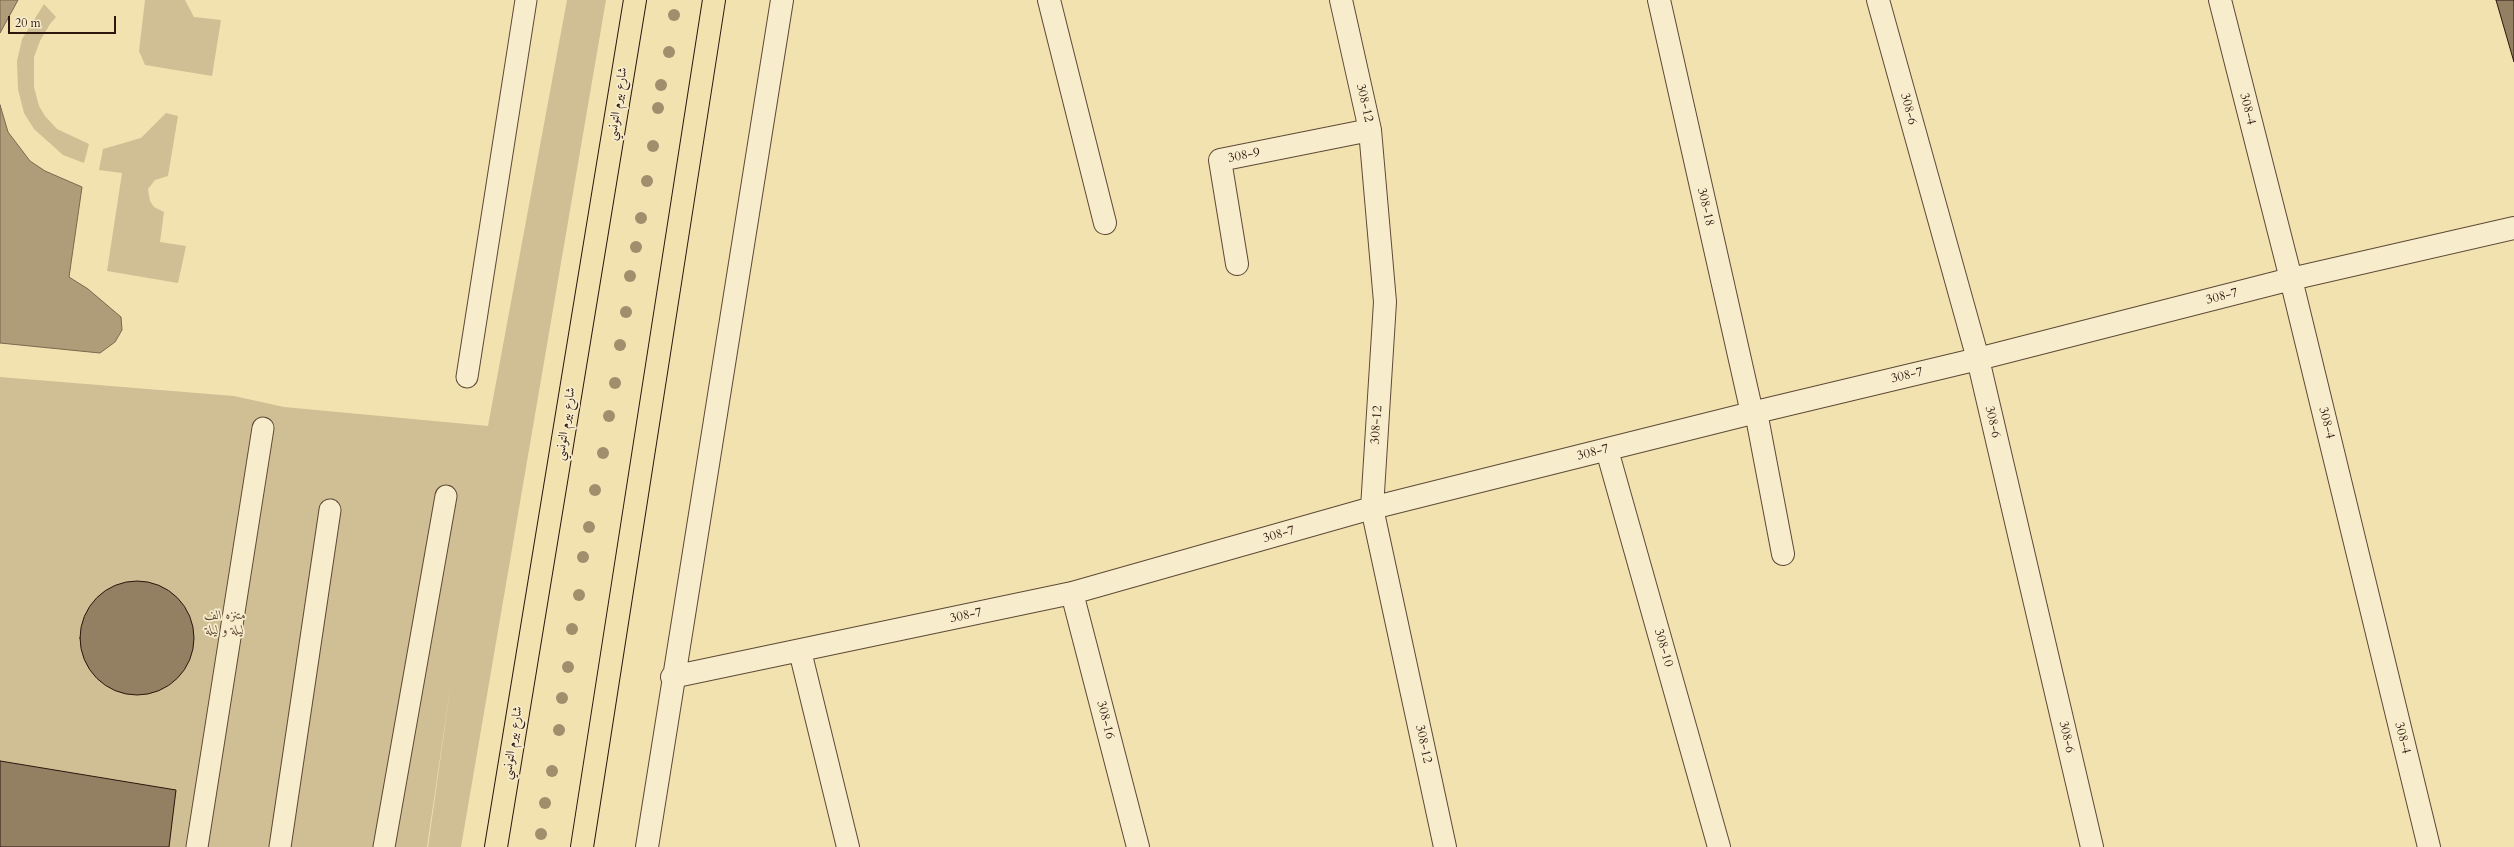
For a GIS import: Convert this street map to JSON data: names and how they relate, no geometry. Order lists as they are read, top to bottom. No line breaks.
{"streets":{"main road":["شارع بيرم التونسي"],"street":["308-12","308-6","308-4","308-9","308-18","308-7","308-10","308-16"]},"crossings":[["308-12","308-9"],["308-12","308-7"],["308-6","308-7"],["308-4","308-7"],["308-18","308-7"],["308-7","308-10"],["308-7","308-16"]],"parks":["متنزه الف ليلة و ليلة"],"scale_bar":"20 m"}
